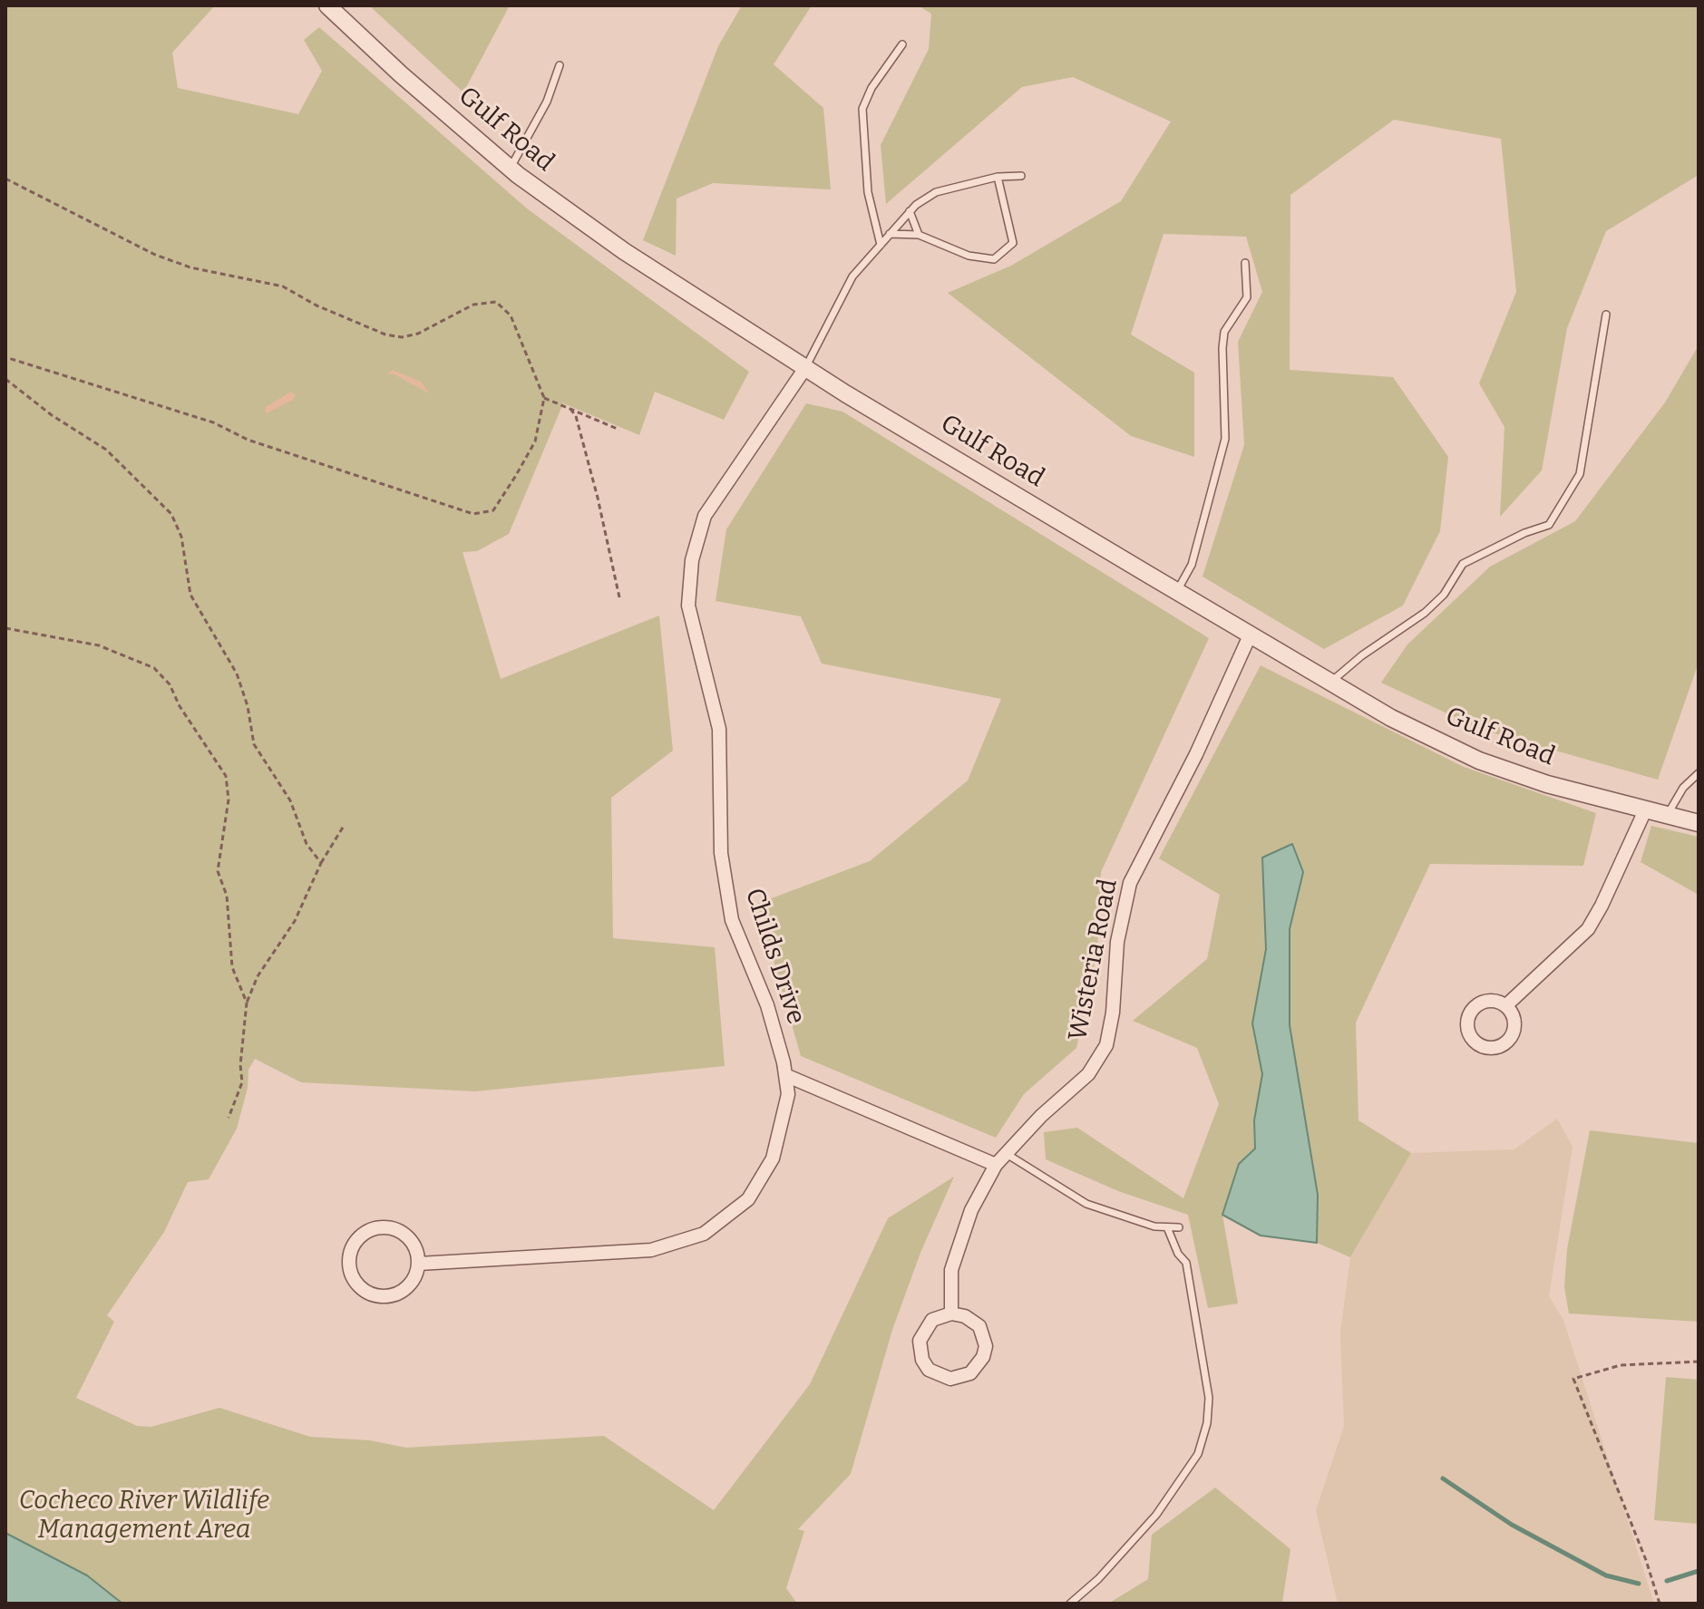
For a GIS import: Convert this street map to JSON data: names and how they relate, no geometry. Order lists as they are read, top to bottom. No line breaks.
{"streets":{"street":["Gulf Road","Childs Drive","Wisteria Road"]},"crossings":[["Gulf Road","Childs Drive"],["Gulf Road","Wisteria Road"]],"parks":["Cocheco River Wildlife Management Area"]}
